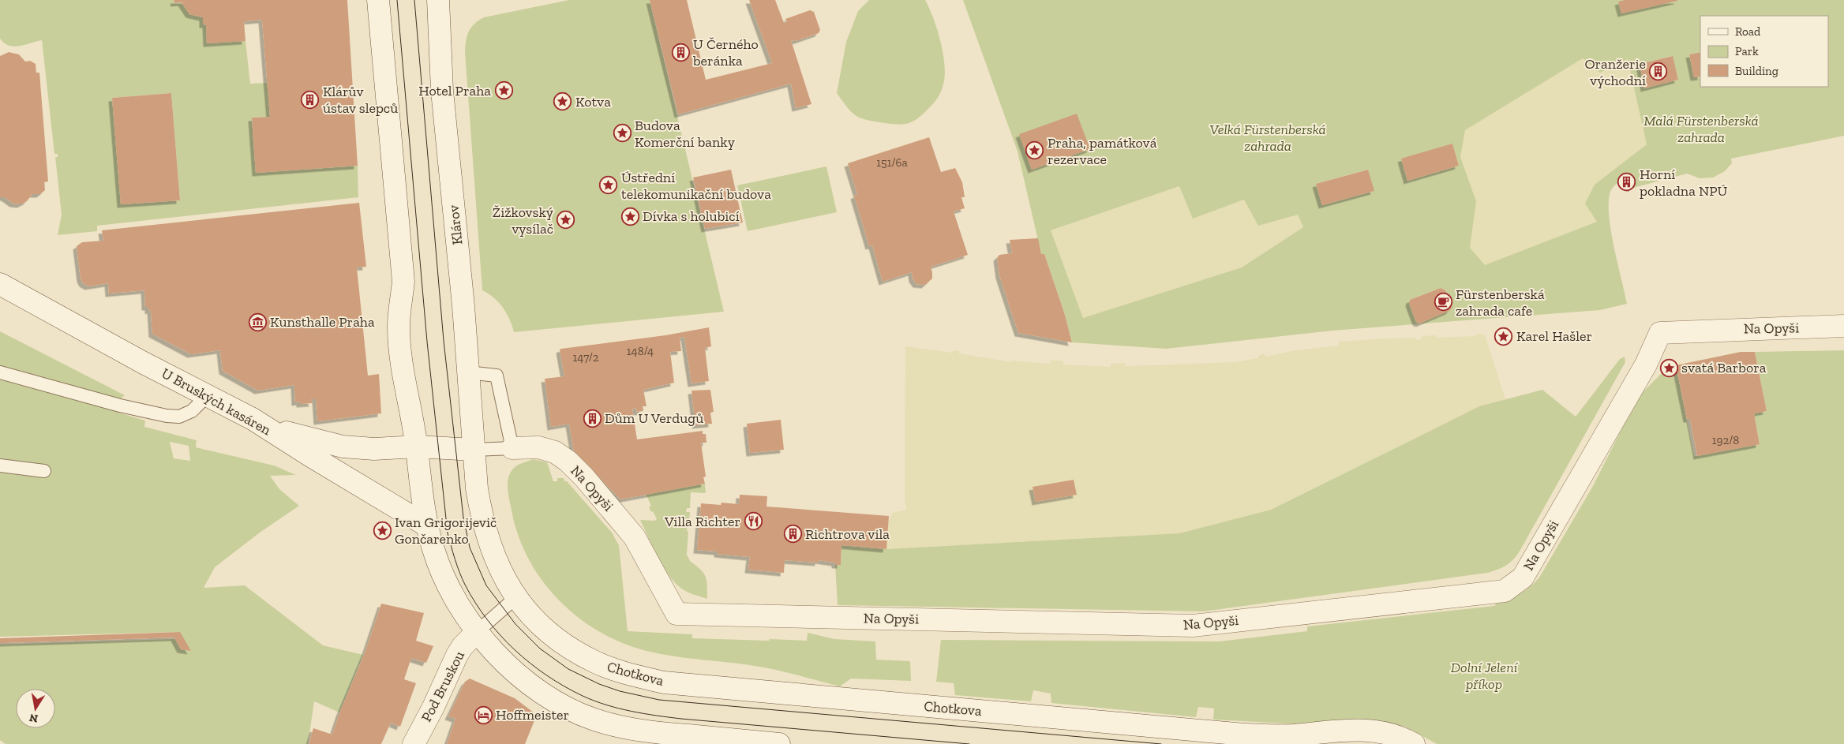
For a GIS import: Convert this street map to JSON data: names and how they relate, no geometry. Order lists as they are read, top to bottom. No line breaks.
{"streets":{"main road":["Klárov","Na Opyši","U Bruských kasáren","Chotkova","Pod Bruskou"]},"crossings":[["Klárov","Na Opyši"],["Chotkova","Pod Bruskou"]],"parks":["Malá Fürstenberská zahrada","Velká Fürstenberská zahrada","Dolní Jelení příkop"],"places":{"building":["U Černého beránka","Oranžerie východní","Klárův ústav slepců","Horní pokladna NPÚ","Dům U Verdugů","Richtrova vila"],"place":["Hotel Praha","Kotva","Budova Komerční banky","Praha, památková rezervace","Ústřední telekomunikační budova","Dívka s holubicí","Žižkovský vysílač","Karel Hašler","svatá Barbora","Ivan Grigorijevič Gončarenko"],"cafe":["Fürstenberská zahrada cafe"],"museum":["Kunsthalle Praha"],"restaurant":["Villa Richter"],"hotel":["Hoffmeister"]},"house_numbers":["151/6a","148/4","147/2","192/8"],"legend":["Road","Park","Building"],"north":"bottom"}
